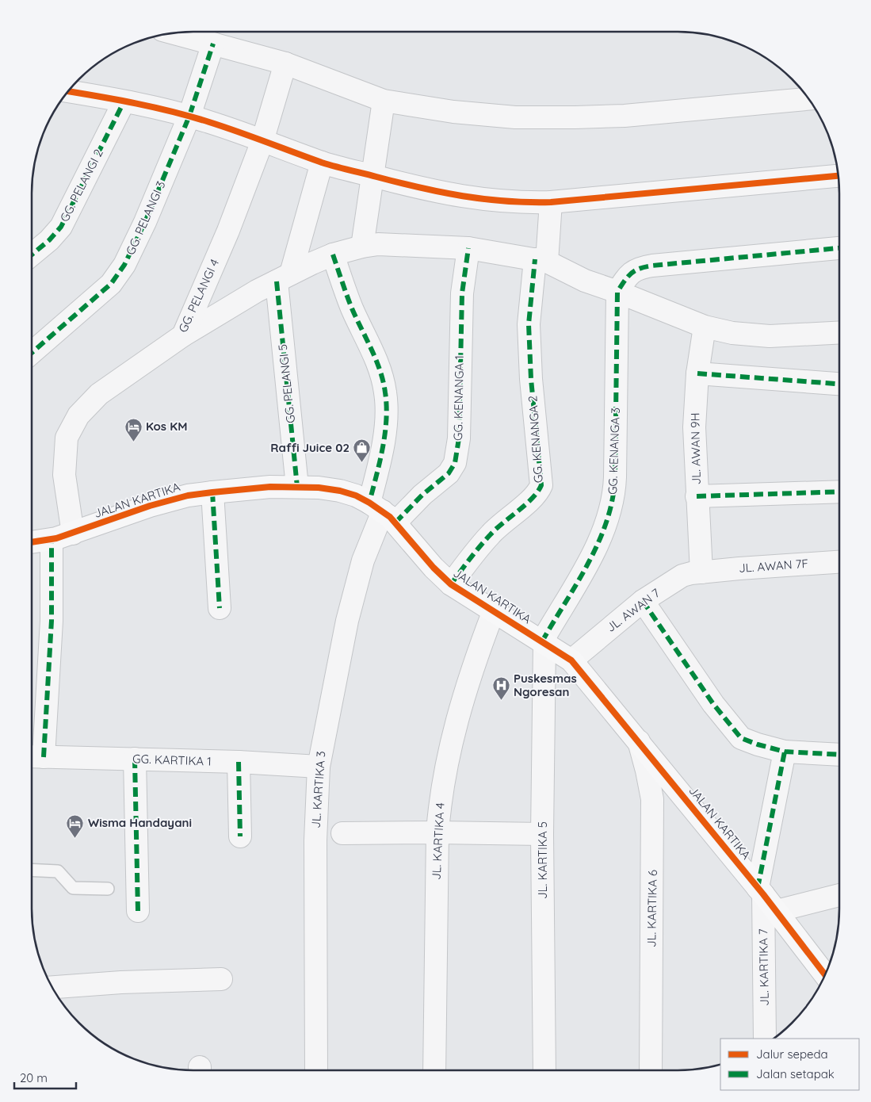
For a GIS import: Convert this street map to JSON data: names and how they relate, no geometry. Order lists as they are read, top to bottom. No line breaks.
{"streets":{"street":["GG. PELANGI 2","GG. PELANGI 3","GG. PELANGI 4","GG. PELANGI 5","GG. KENANGA 1","GG. KENANGA 2","JL. AWAN 9H","GG. KENANGA 3","JALAN KARTIKA","JL. AWAN 7F","JL. AWAN 7","GG. KARTIKA 1","JL. KARTIKA 3","JL. KARTIKA 4","JL. KARTIKA 5","JL. KARTIKA 6","JL. KARTIKA 7"]},"crossings":[["GG. PELANGI 4","JALAN KARTIKA"],["GG. PELANGI 5","JALAN KARTIKA"],["GG. KENANGA 1","JALAN KARTIKA"],["GG. KENANGA 1","JL. KARTIKA 3"],["GG. KENANGA 2","JALAN KARTIKA"],["JL. AWAN 9H","JL. AWAN 7F"],["JL. AWAN 9H","JL. AWAN 7"],["GG. KENANGA 3","JALAN KARTIKA"],["GG. KENANGA 3","JL. KARTIKA 5"],["JALAN KARTIKA","JL. AWAN 7"],["JALAN KARTIKA","JL. KARTIKA 3"],["JALAN KARTIKA","JL. KARTIKA 4"],["JALAN KARTIKA","JL. KARTIKA 5"],["JALAN KARTIKA","JL. KARTIKA 6"],["JALAN KARTIKA","JL. KARTIKA 7"],["JL. AWAN 7F","JL. AWAN 7"],["GG. KARTIKA 1","JL. KARTIKA 3"]],"places":{"hotel":["Kos KM","Wisma Handayani"],"shop":["Raffi Juice 02"],"hospital":["Puskesmas Ngoresan"]},"legend":["Jalur sepeda","Jalan setapak"],"scale_bar":"20 m"}
